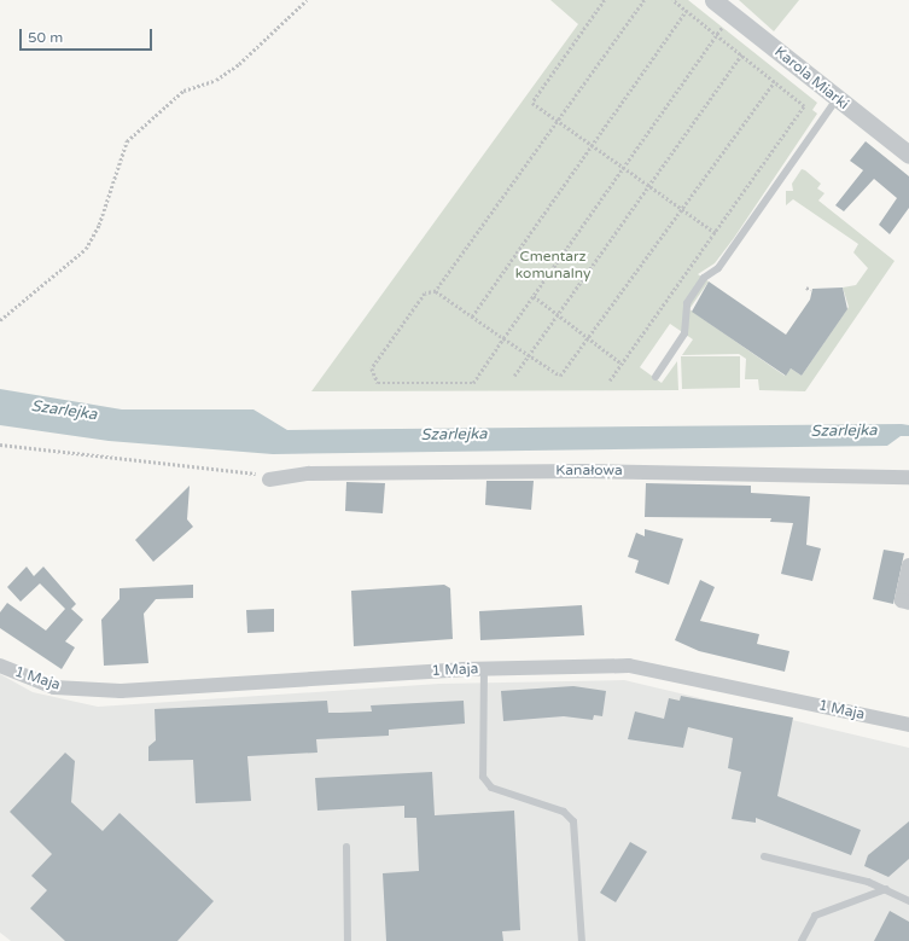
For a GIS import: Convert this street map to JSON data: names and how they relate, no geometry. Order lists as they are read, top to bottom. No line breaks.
{"streets":{"street":["Karola Miarki","Kanałowa","1 Maja"]},"water":["Szarlejka"],"parks":["Cmentarz komunalny"],"scale_bar":"50 m"}
